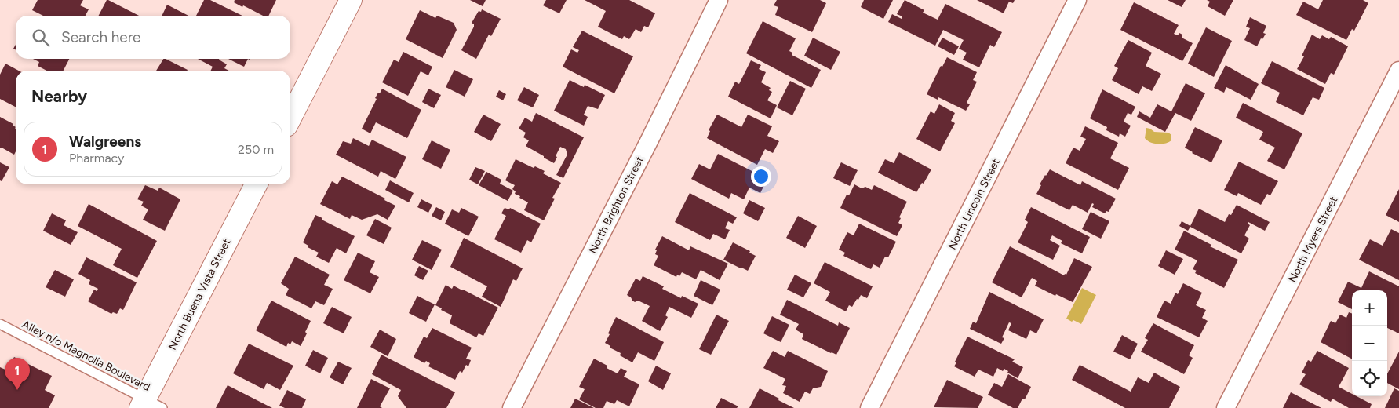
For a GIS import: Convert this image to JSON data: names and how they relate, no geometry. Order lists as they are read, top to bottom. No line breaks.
{"streets":{"main road":["North Buena Vista Street"],"street":["North Lincoln Street","North Brighton Street","North Myers Street"],"lane":["Alley n/o Magnolia Boulevard"]},"crossings":[["North Buena Vista Street","Alley n/o Magnolia Boulevard"]],"page":{"search":"Search here","heading":"Nearby","list":[{"mark":"1","name":"Walgreens","note":"Pharmacy","value":"250 m"}],"map_buttons":["+","−"],"pins":"1"}}
